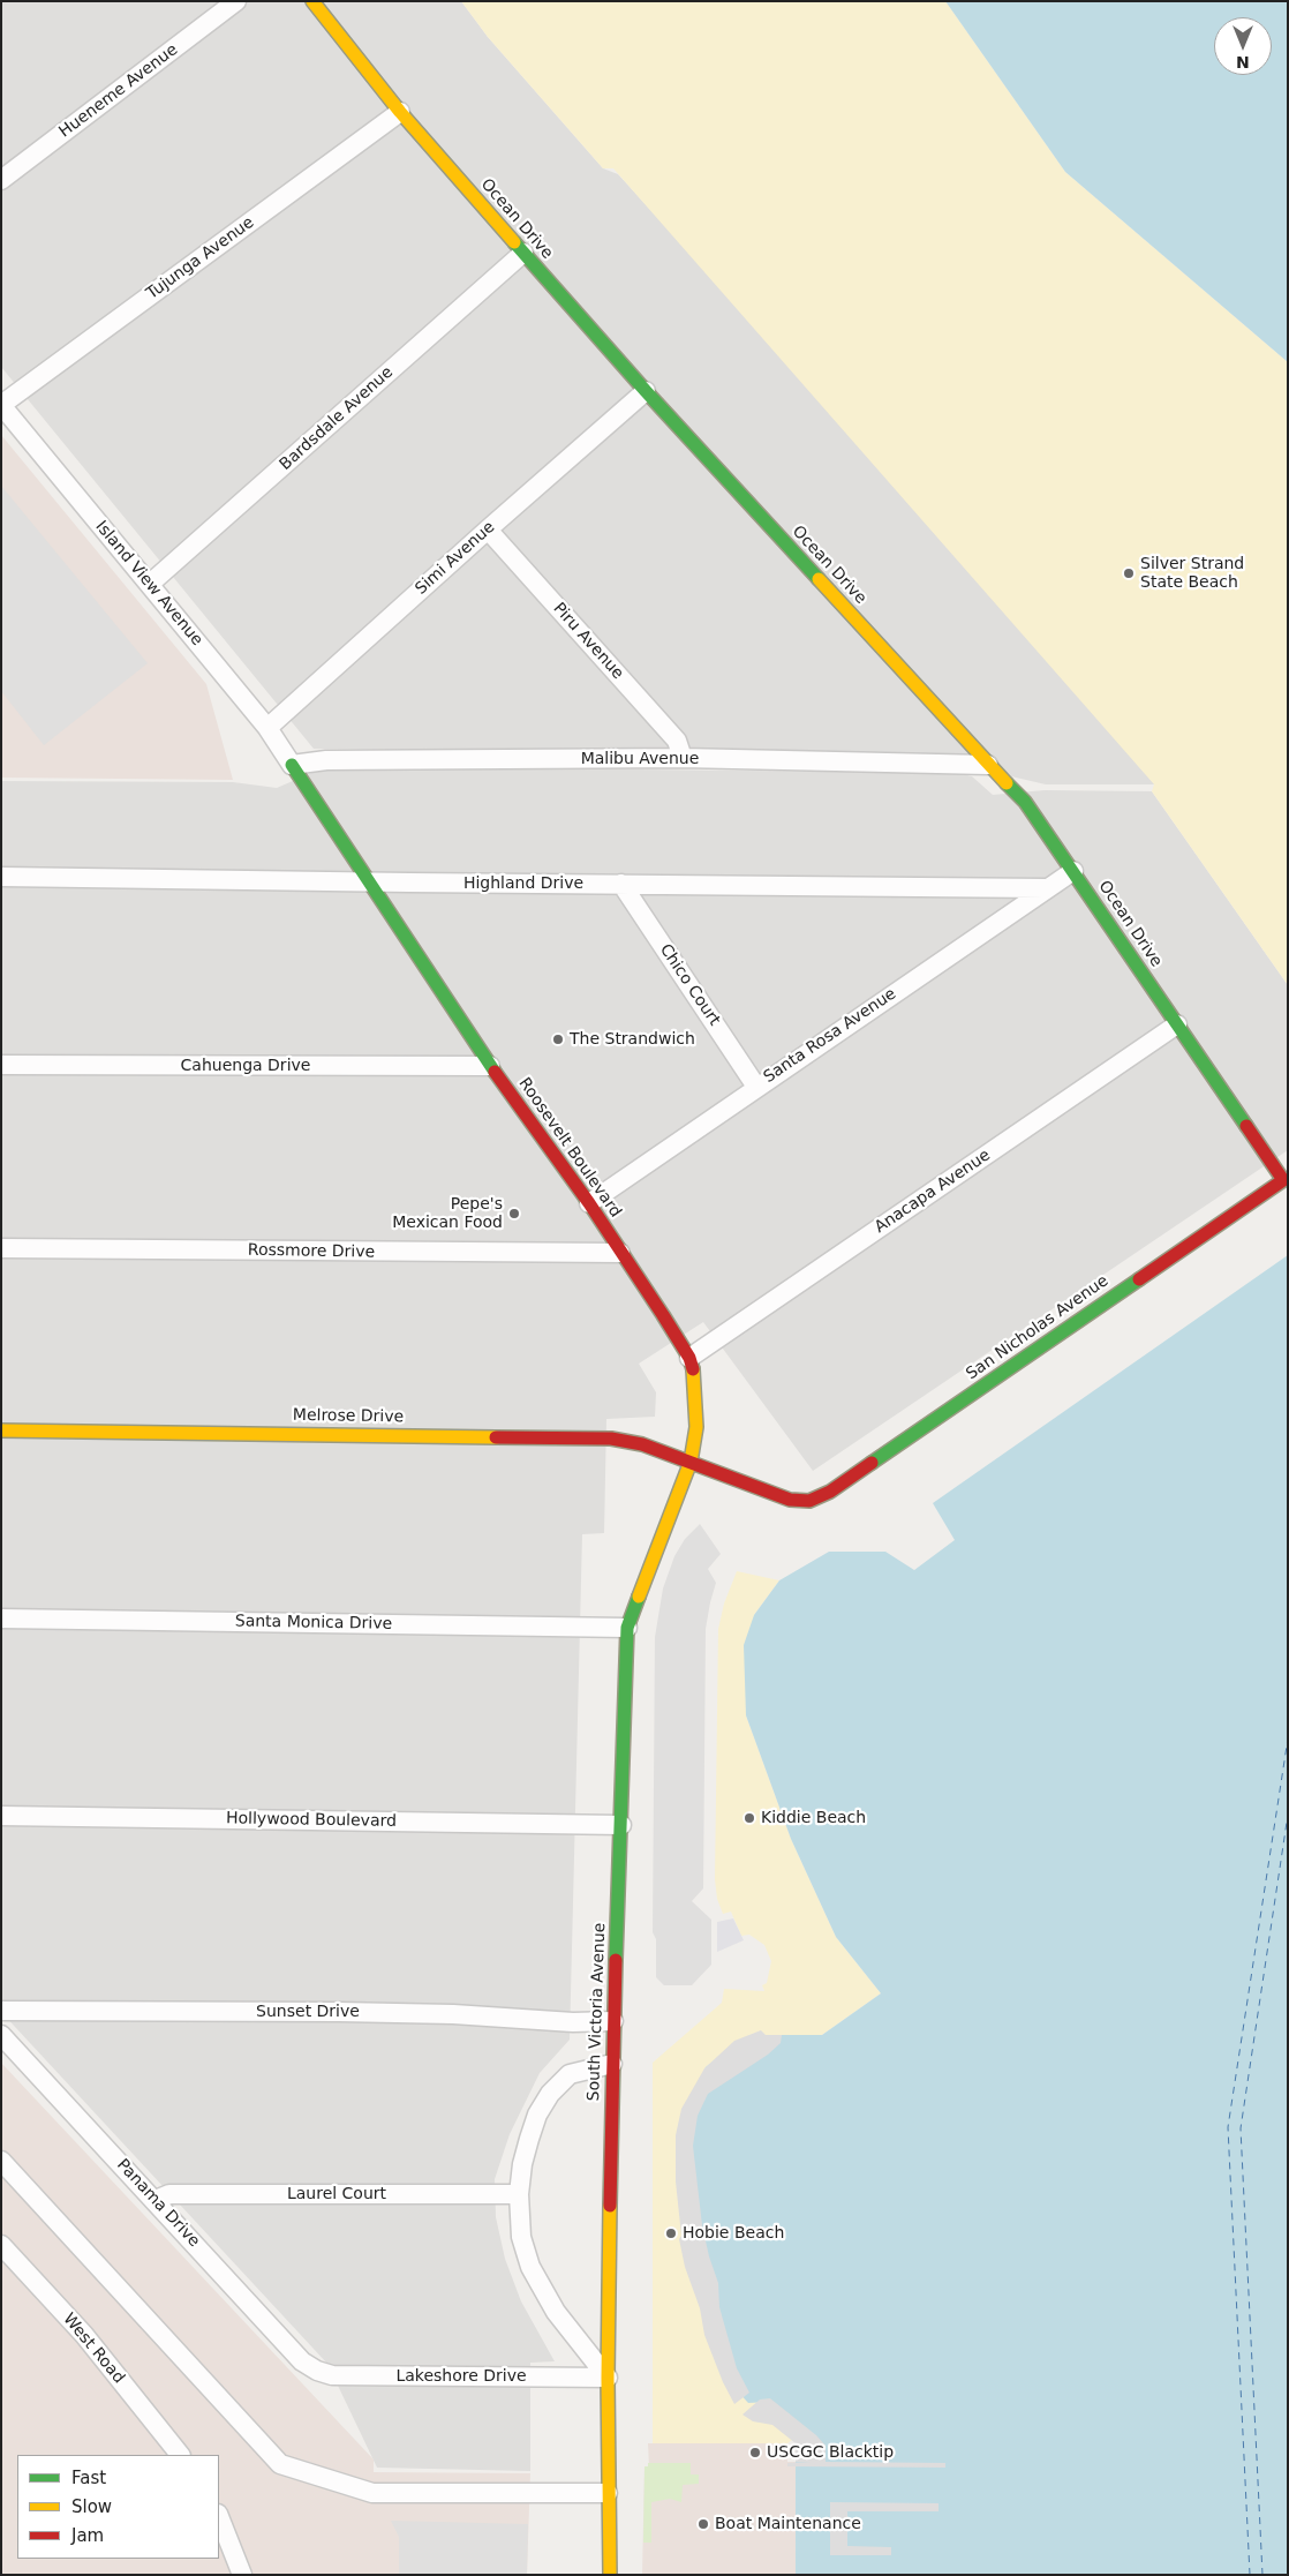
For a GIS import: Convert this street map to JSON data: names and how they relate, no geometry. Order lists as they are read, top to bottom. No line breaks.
{"streets":{"street":["Hueneme Avenue","Ocean Drive","Tujunga Avenue","Bardsdale Avenue","Simi Avenue","Island View Avenue","Piru Avenue","Malibu Avenue","Highland Drive","Chico Court","Santa Rosa Avenue","Cahuenga Drive","Roosevelt Boulevard","Anacapa Avenue","Rossmore Drive","San Nicholas Avenue","Melrose Drive","Santa Monica Drive","Hollywood Boulevard","Sunset Drive","South Victoria Avenue","Laurel Court","Panama Drive","West Road","Lakeshore Drive"]},"crossings":[["Ocean Drive","Tujunga Avenue"],["Ocean Drive","Bardsdale Avenue"],["Ocean Drive","Simi Avenue"],["Ocean Drive","Malibu Avenue"],["Ocean Drive","Santa Rosa Avenue"],["Ocean Drive","Anacapa Avenue"],["Ocean Drive","San Nicholas Avenue"],["Tujunga Avenue","Island View Avenue"],["Bardsdale Avenue","Island View Avenue"],["Simi Avenue","Island View Avenue"],["Simi Avenue","Piru Avenue"],["Island View Avenue","Malibu Avenue"],["Island View Avenue","Roosevelt Boulevard"],["Piru Avenue","Malibu Avenue"],["Malibu Avenue","Roosevelt Boulevard"],["Highland Drive","Chico Court"],["Highland Drive","Santa Rosa Avenue"],["Highland Drive","Roosevelt Boulevard"],["Chico Court","Santa Rosa Avenue"],["Santa Rosa Avenue","Roosevelt Boulevard"],["Cahuenga Drive","Roosevelt Boulevard"],["Roosevelt Boulevard","Anacapa Avenue"],["Roosevelt Boulevard","Rossmore Drive"],["Roosevelt Boulevard","San Nicholas Avenue"],["Roosevelt Boulevard","Melrose Drive"],["Roosevelt Boulevard","South Victoria Avenue"],["San Nicholas Avenue","Melrose Drive"],["San Nicholas Avenue","South Victoria Avenue"],["Melrose Drive","South Victoria Avenue"],["Santa Monica Drive","South Victoria Avenue"],["Hollywood Boulevard","South Victoria Avenue"],["Sunset Drive","South Victoria Avenue"],["South Victoria Avenue","Lakeshore Drive"],["Laurel Court","Panama Drive"],["Panama Drive","Lakeshore Drive"]],"places":["Silver Strand State Beach","The Strandwich","Pepe's Mexican Food","Kiddie Beach","Hobie Beach","USCGC Blacktip","Boat Maintenance"],"legend":["Fast","Slow","Jam"],"north":"bottom"}
